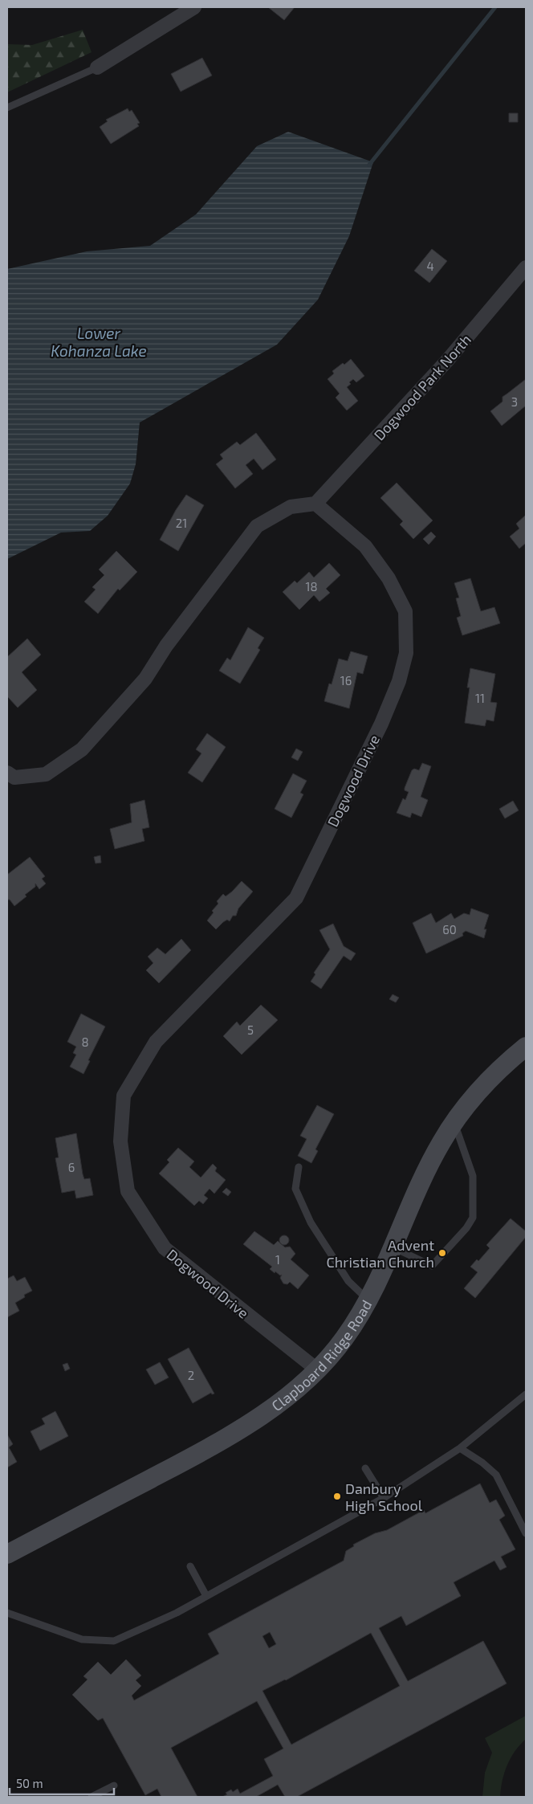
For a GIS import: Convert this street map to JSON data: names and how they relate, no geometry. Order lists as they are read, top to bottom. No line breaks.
{"streets":{"main road":["Clapboard Ridge Road"],"street":["Dogwood Park North","Dogwood Drive"]},"crossings":[["Dogwood Park North","Dogwood Drive"],["Dogwood Drive","Clapboard Ridge Road"]],"water":["Lower Kohanza Lake"],"places":["Advent Christian Church","Danbury High School"],"house_numbers":["4","3","21","18","16","11","60","5","8","6","1","2"],"scale_bar":"50 m"}
